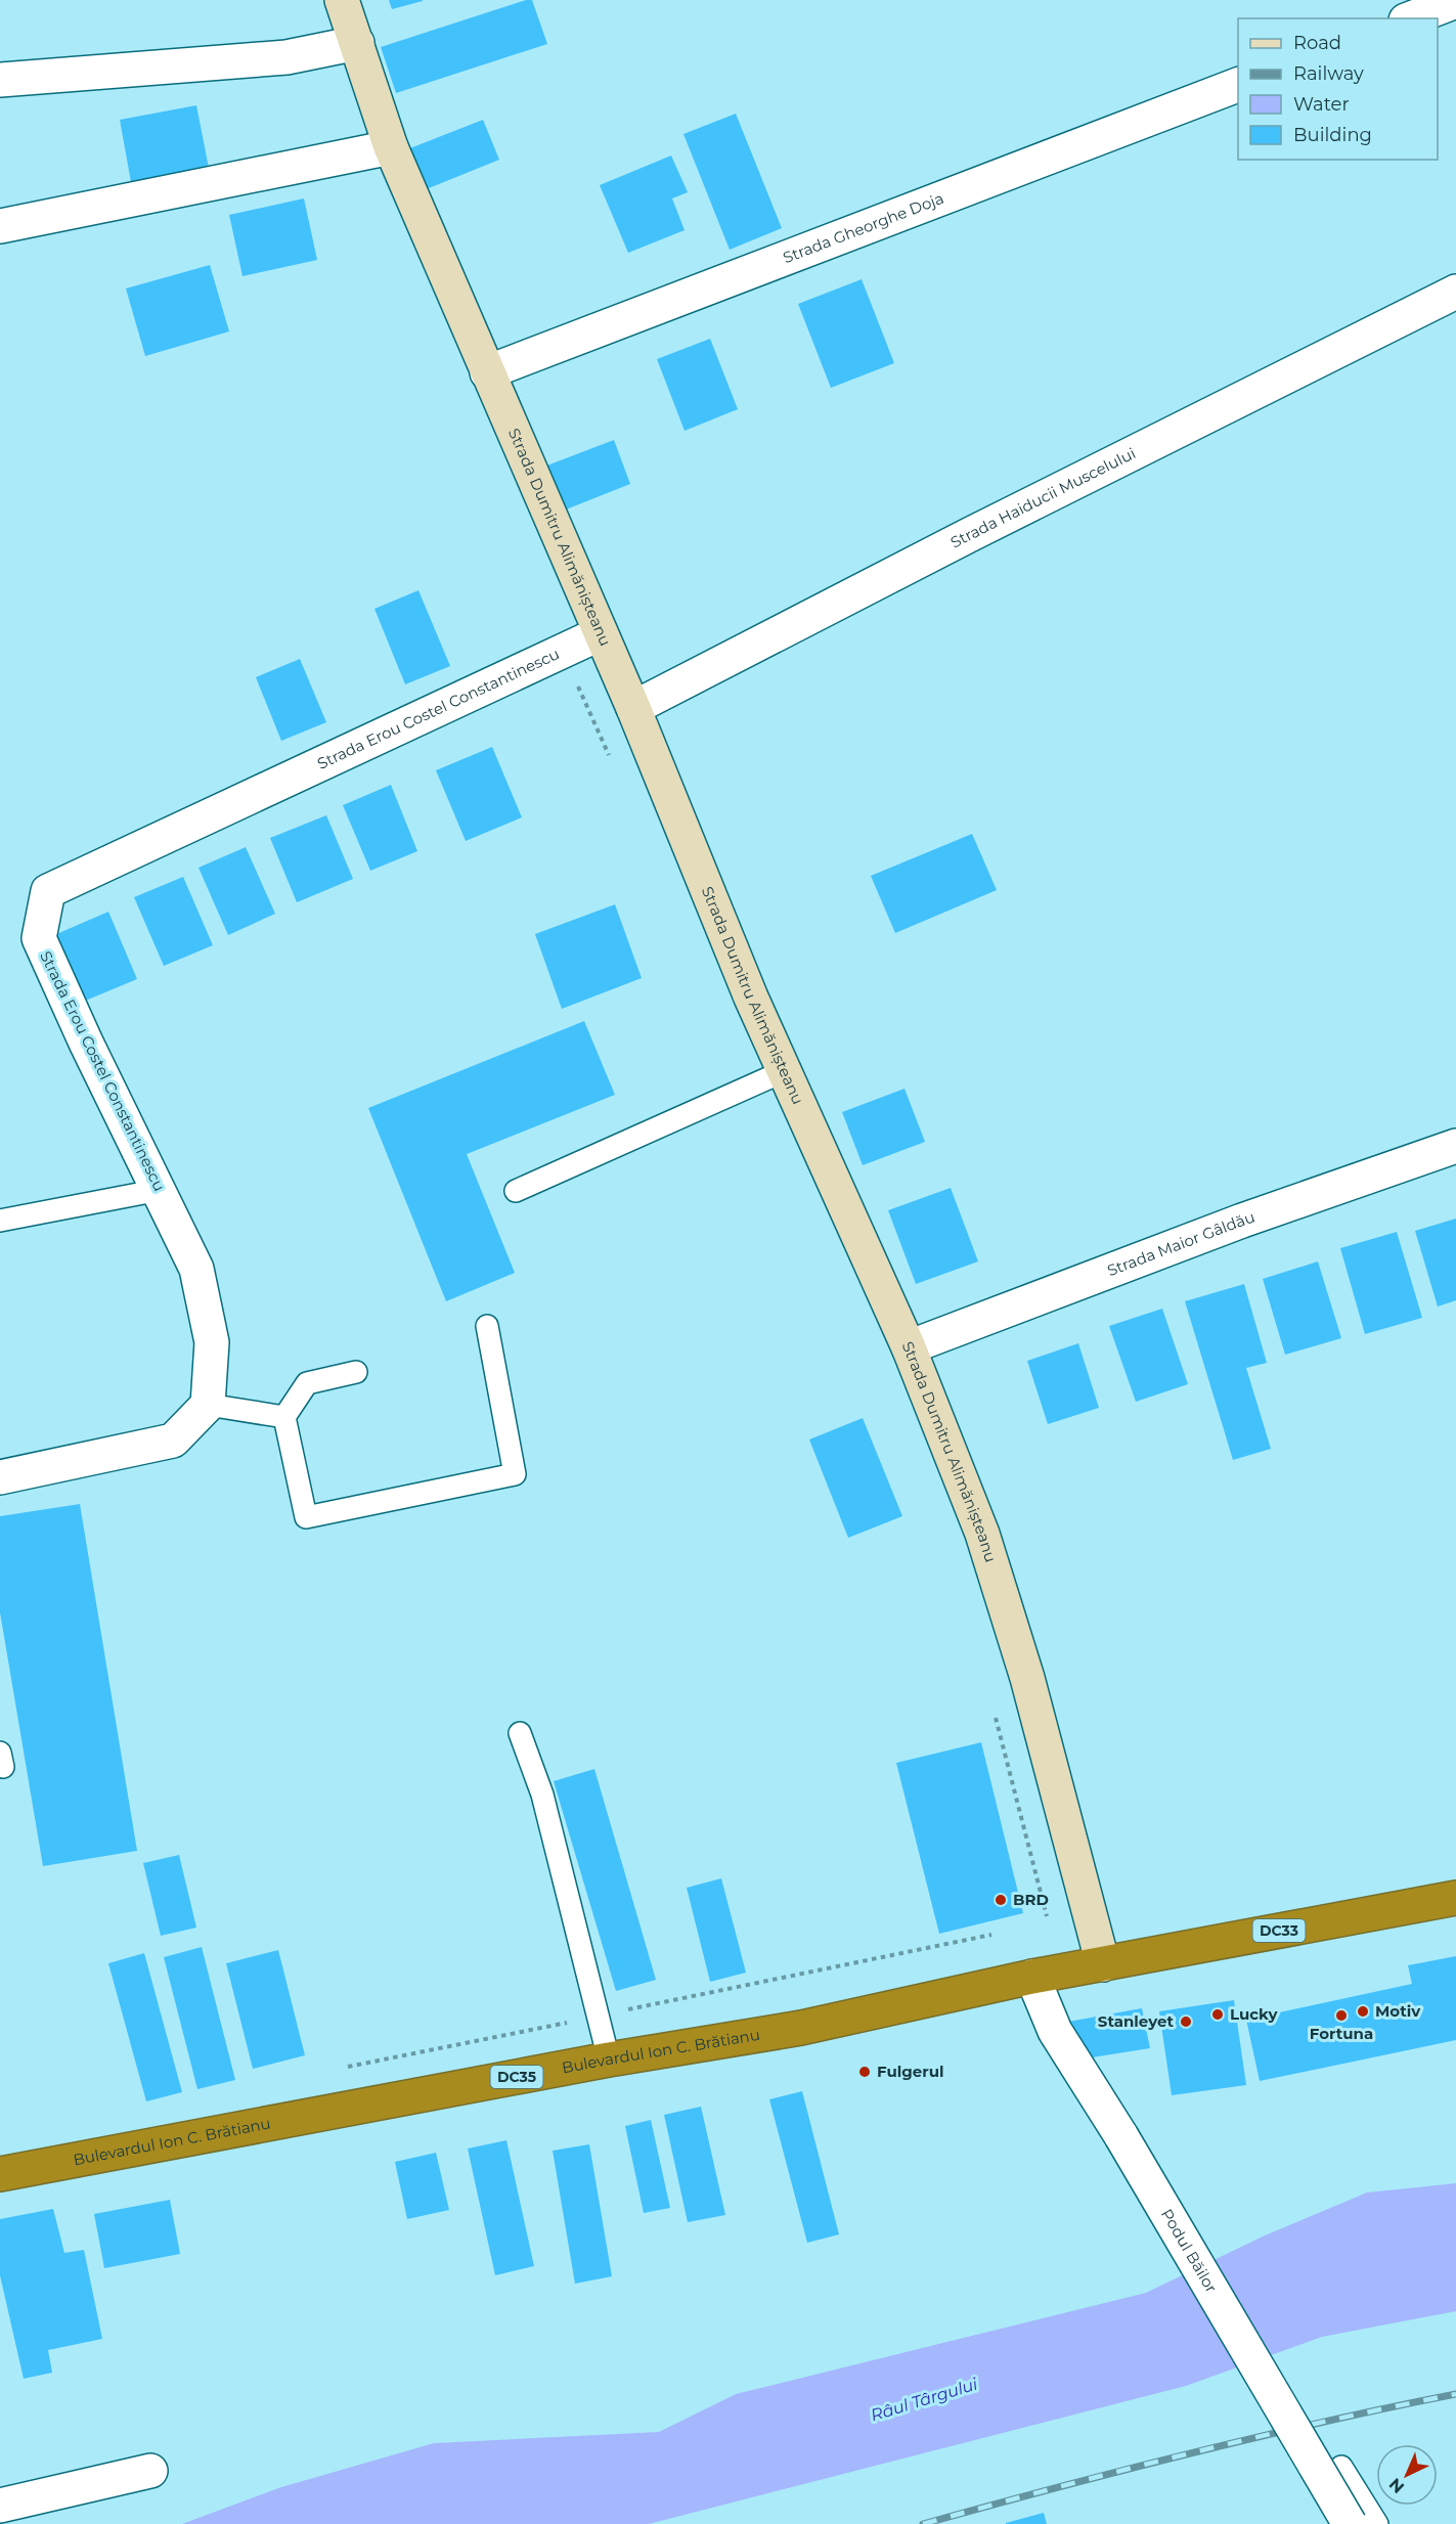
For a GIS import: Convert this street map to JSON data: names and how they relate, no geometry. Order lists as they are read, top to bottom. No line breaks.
{"streets":{"highway":["DC33","Bulevardul Ion C. Brătianu","DC35"],"street":["Strada Gheorghe Doja","Strada Haiducii Muscelului","Strada Dumitru Alimănișteanu","Strada Erou Costel Constantinescu","Strada Maior Gâldău","Podul Băilor"]},"crossings":[["Strada Gheorghe Doja","Strada Dumitru Alimănișteanu"],["Strada Haiducii Muscelului","Strada Dumitru Alimănișteanu"],["Strada Dumitru Alimănișteanu","Strada Erou Costel Constantinescu"],["Strada Dumitru Alimănișteanu","Strada Maior Gâldău"],["Strada Dumitru Alimănișteanu","DC33"],["Strada Dumitru Alimănișteanu","Bulevardul Ion C. Brătianu"],["DC33","Bulevardul Ion C. Brătianu"],["Bulevardul Ion C. Brătianu","Podul Băilor"]],"water":["Râul Târgului"],"places":["BRD","Motiv","Lucky","Fortuna","Stanleyet","Fulgerul"],"legend":["Road","Railway","Water","Building"],"north":"bottom left"}
